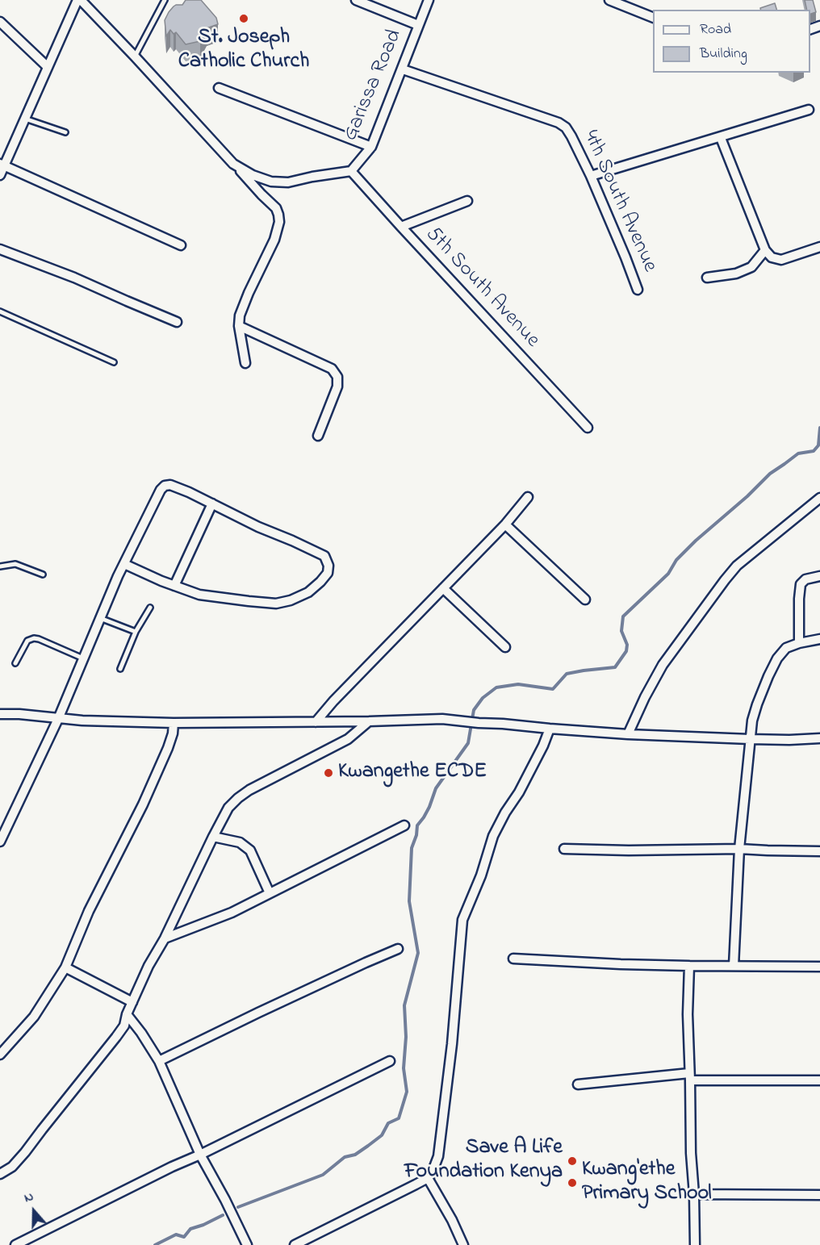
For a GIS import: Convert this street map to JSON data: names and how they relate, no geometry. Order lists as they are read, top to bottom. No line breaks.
{"streets":{"street":["Garissa Road","4th South Avenue","5th South Avenue"]},"crossings":[["Garissa Road","4th South Avenue"],["Garissa Road","5th South Avenue"]],"places":["St. Joseph Catholic Church","Kwangethe ECDE","Save A Life Foundation Kenya","Kwang'ethe Primary School"],"legend":["Road","Building"],"north":"top"}
